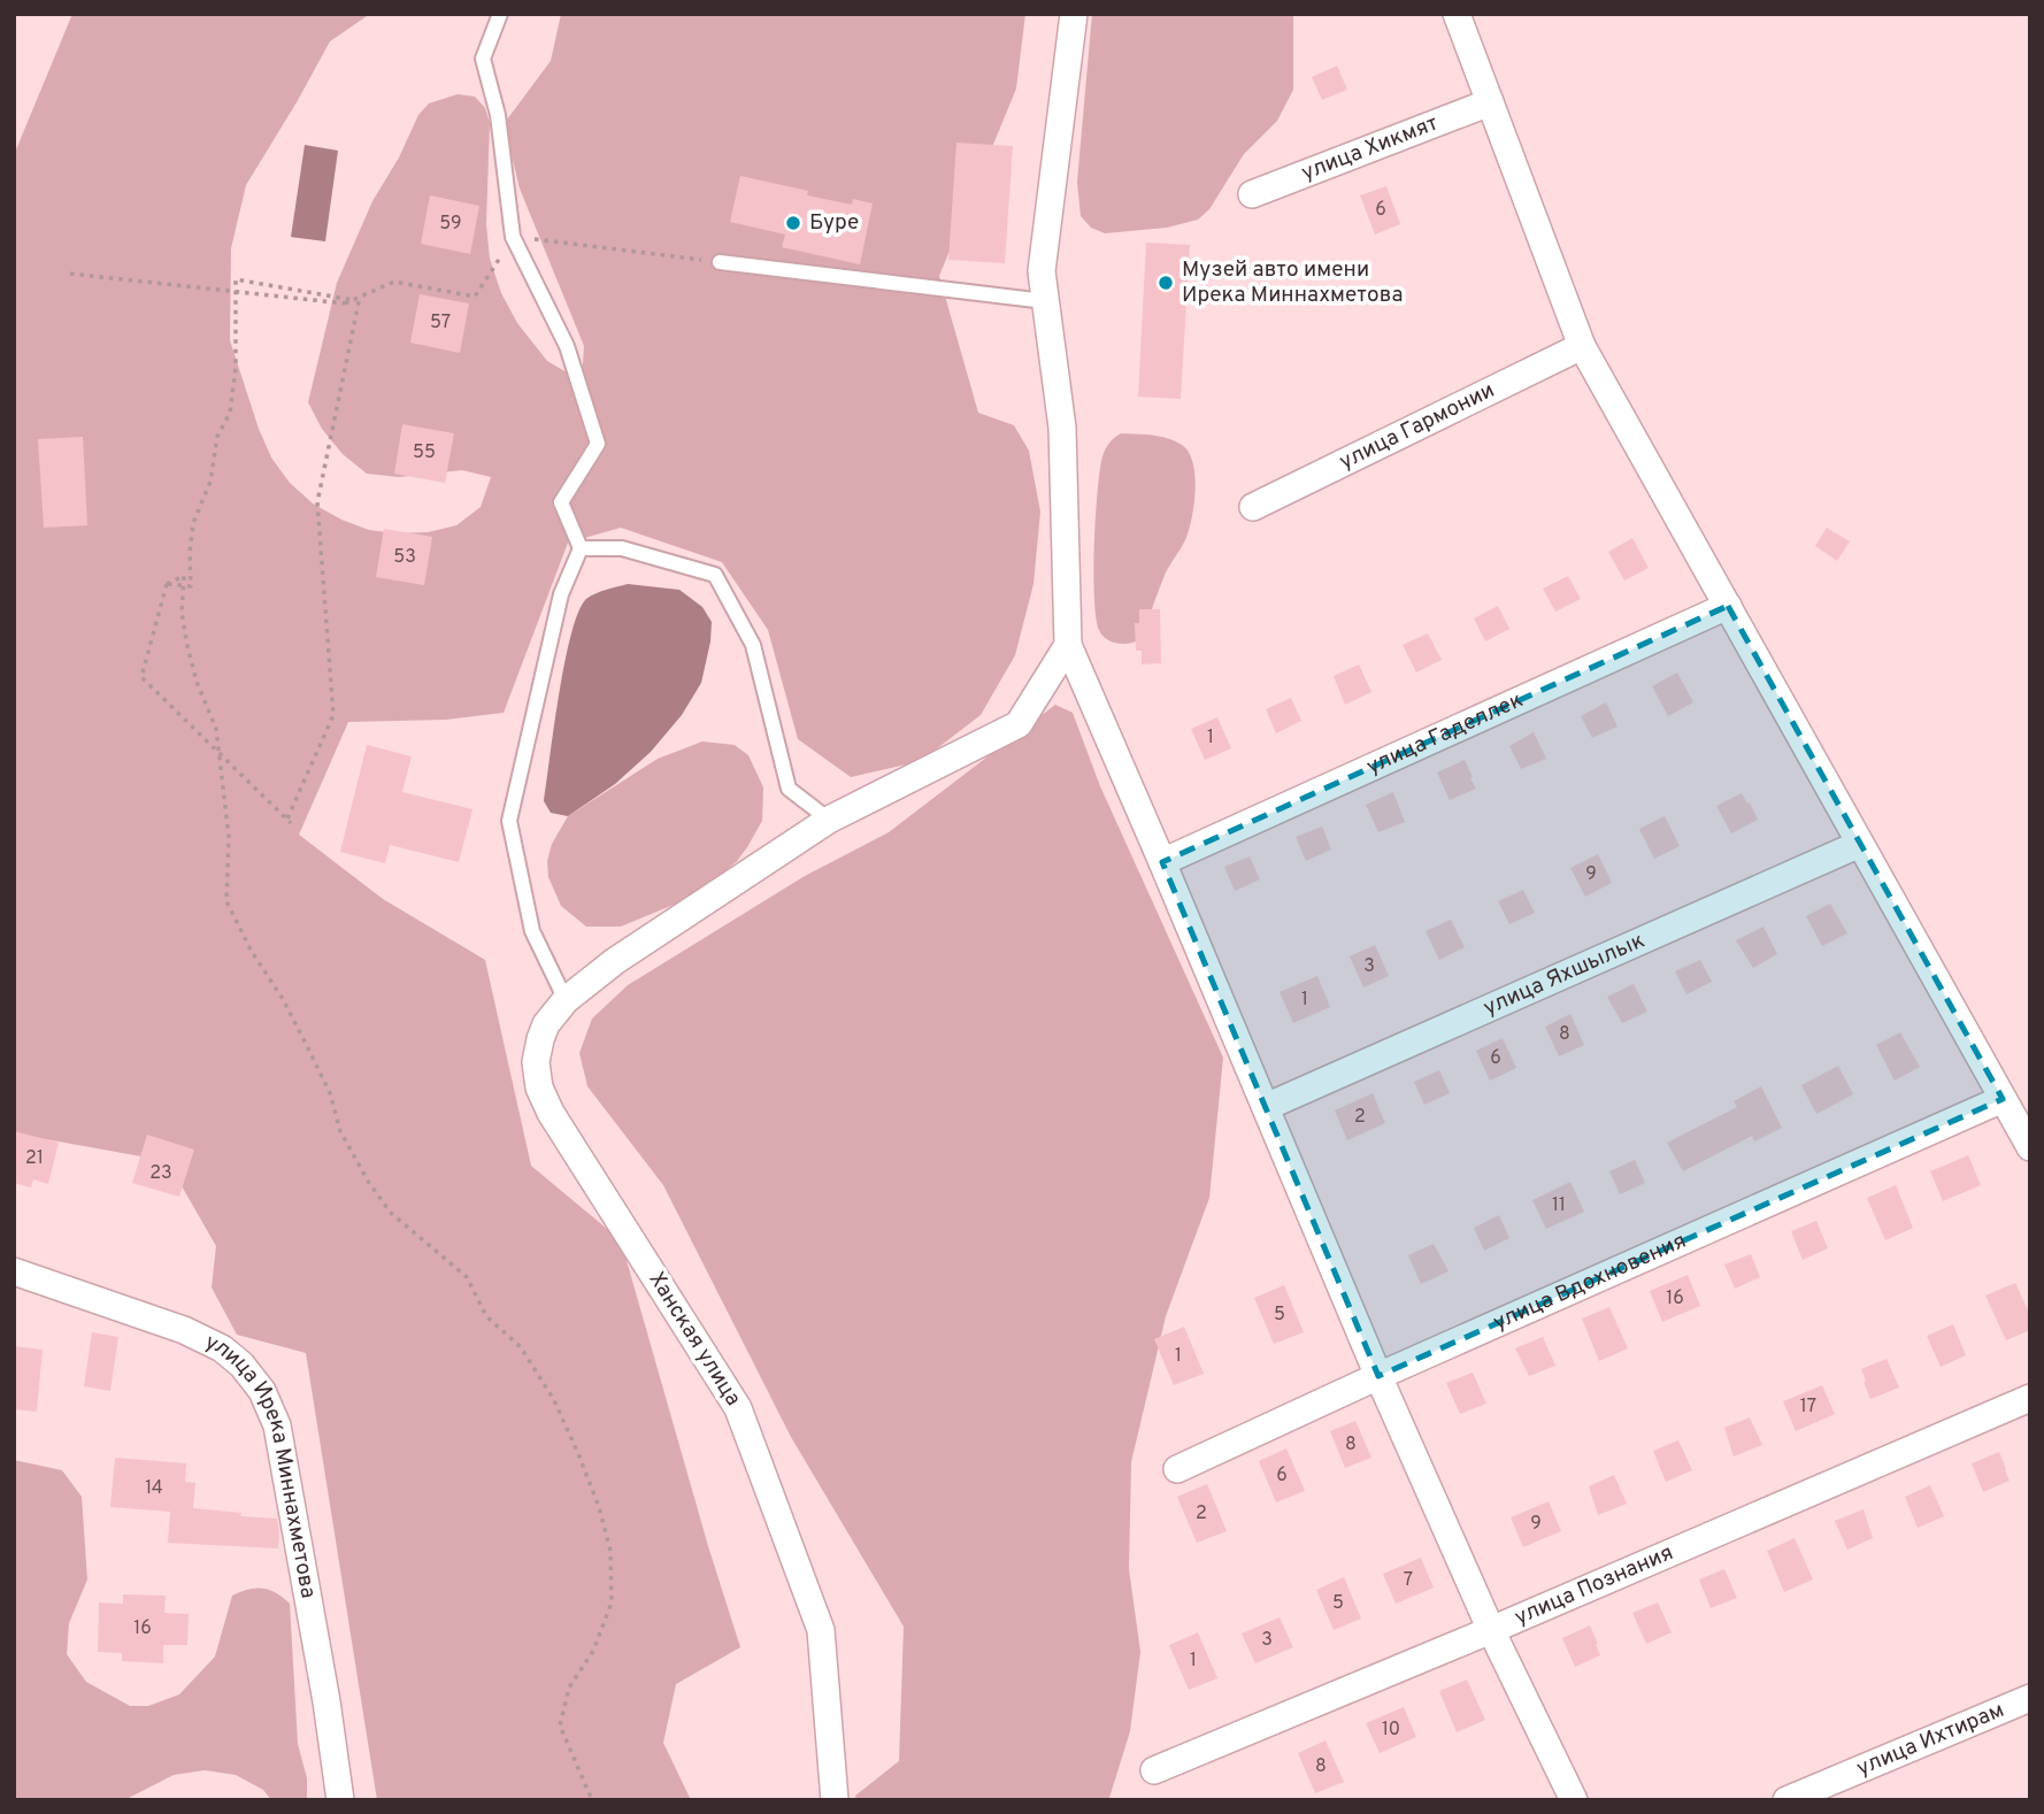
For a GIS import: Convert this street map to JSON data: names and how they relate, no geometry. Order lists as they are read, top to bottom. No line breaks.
{"streets":{"street":["улица Хикмят","улица Гармонии","улица Гаделлек","улица Яхшылык","улица Вдохновения","Ханская улица","улица Ирека Миннахметова","улица Познания","улица Ихтирам"]},"places":["Буре","Музей авто имени Ирека Миннахметова"],"house_numbers":["6","59","57","55","53","1","9","3","1","8","6","2","21","23","11","16","5","1","17","8","6","14","2","9","7","5","16","3","1","10","8"]}
